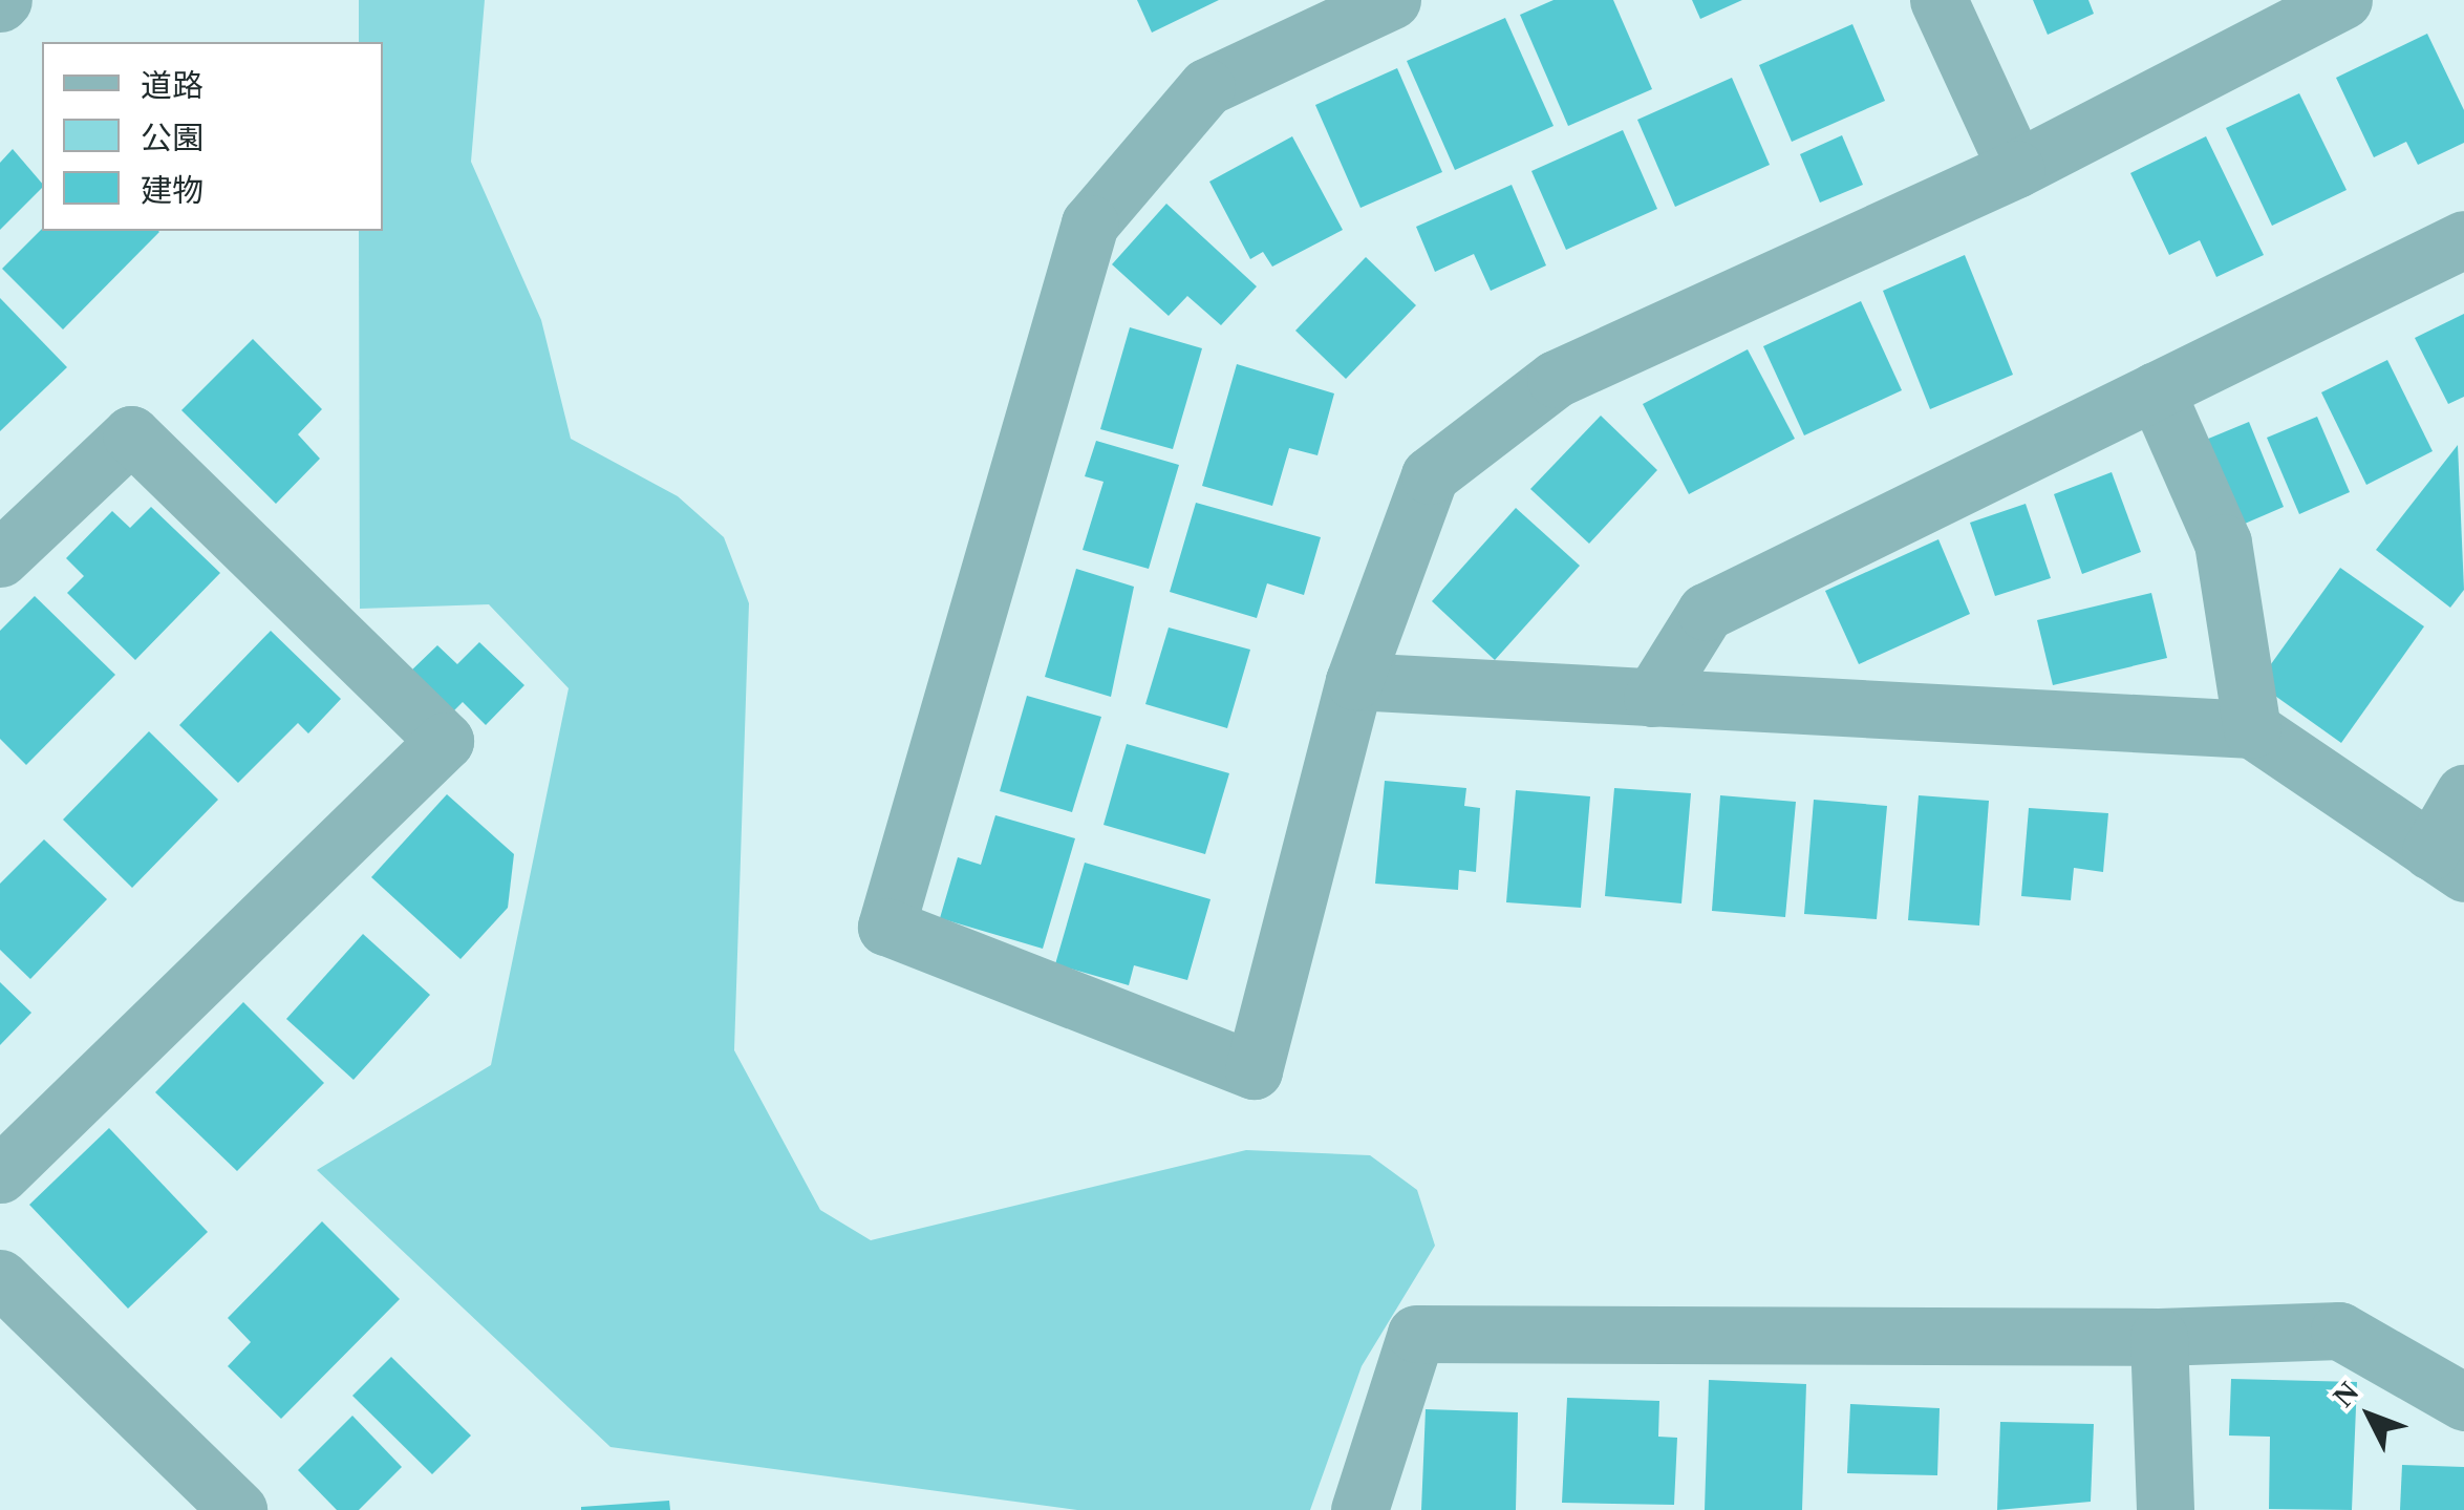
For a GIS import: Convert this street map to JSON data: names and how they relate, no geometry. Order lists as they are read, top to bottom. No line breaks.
{"legend":["道路","公園","建物"],"north":"top left"}
